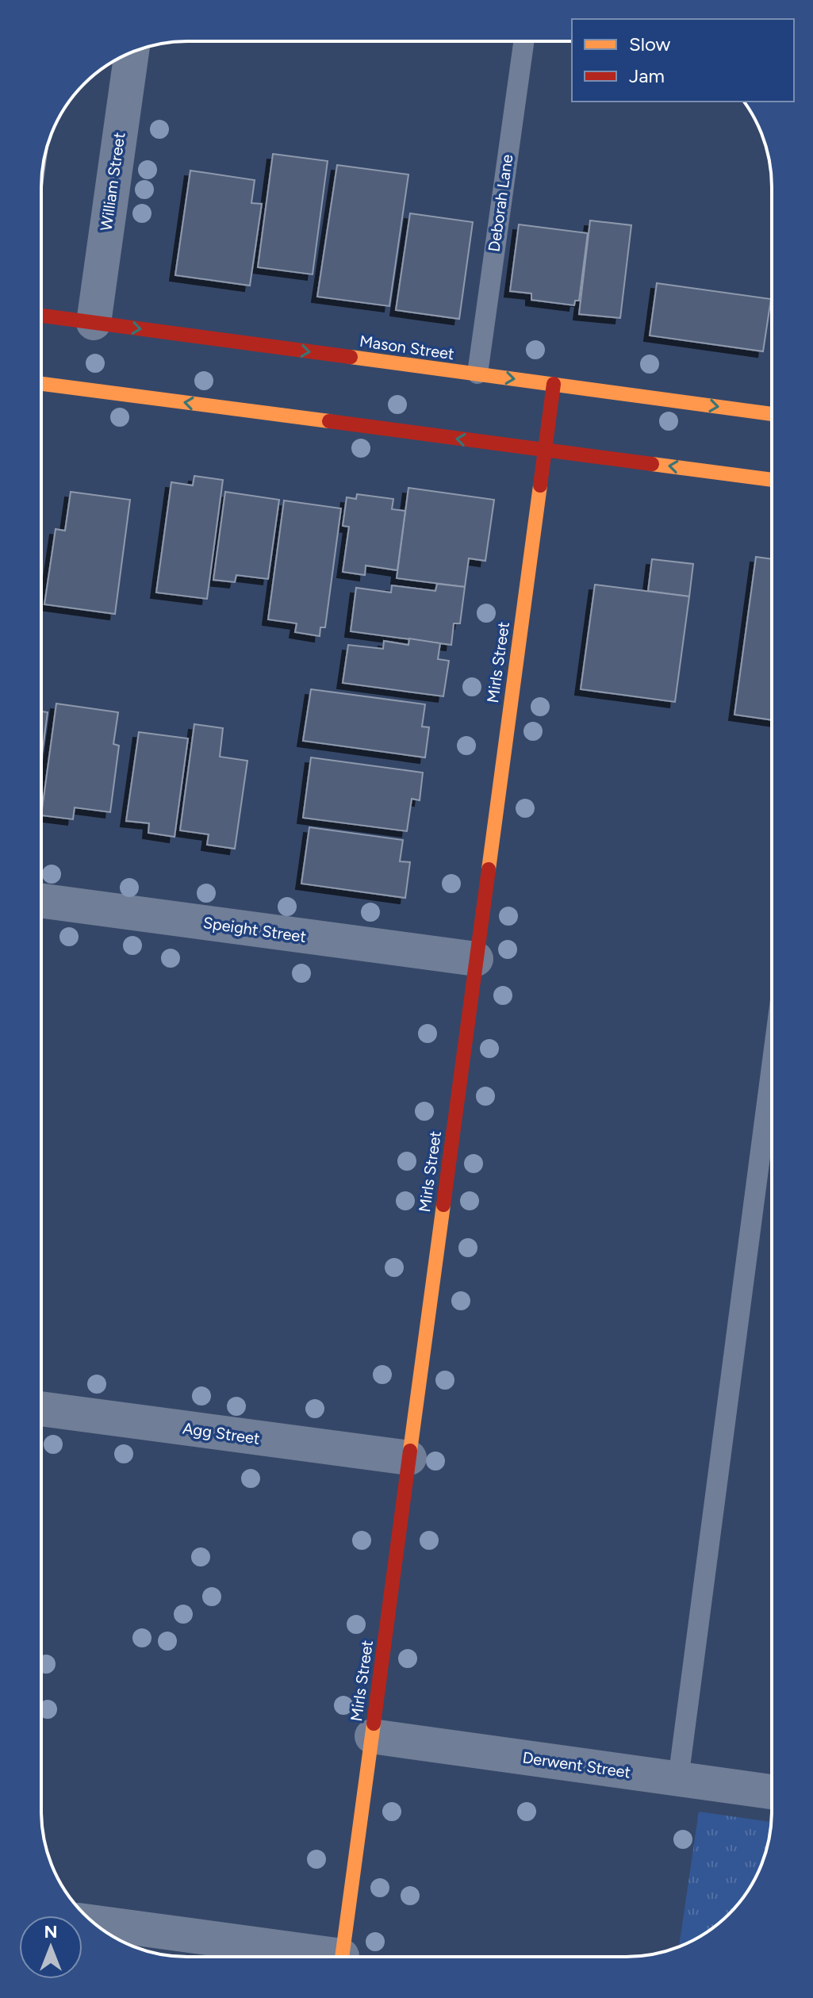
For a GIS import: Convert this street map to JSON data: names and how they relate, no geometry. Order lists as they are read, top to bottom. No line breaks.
{"streets":{"street":["William Street","Mason Street","Mirls Street","Speight Street","Agg Street","Derwent Street"],"lane":["Deborah Lane"]},"crossings":[["William Street","Mason Street"],["Deborah Lane","Mason Street"],["Mason Street","Mirls Street"],["Mirls Street","Speight Street"],["Mirls Street","Agg Street"],["Mirls Street","Derwent Street"]],"legend":["Slow","Jam"],"north":"top"}
